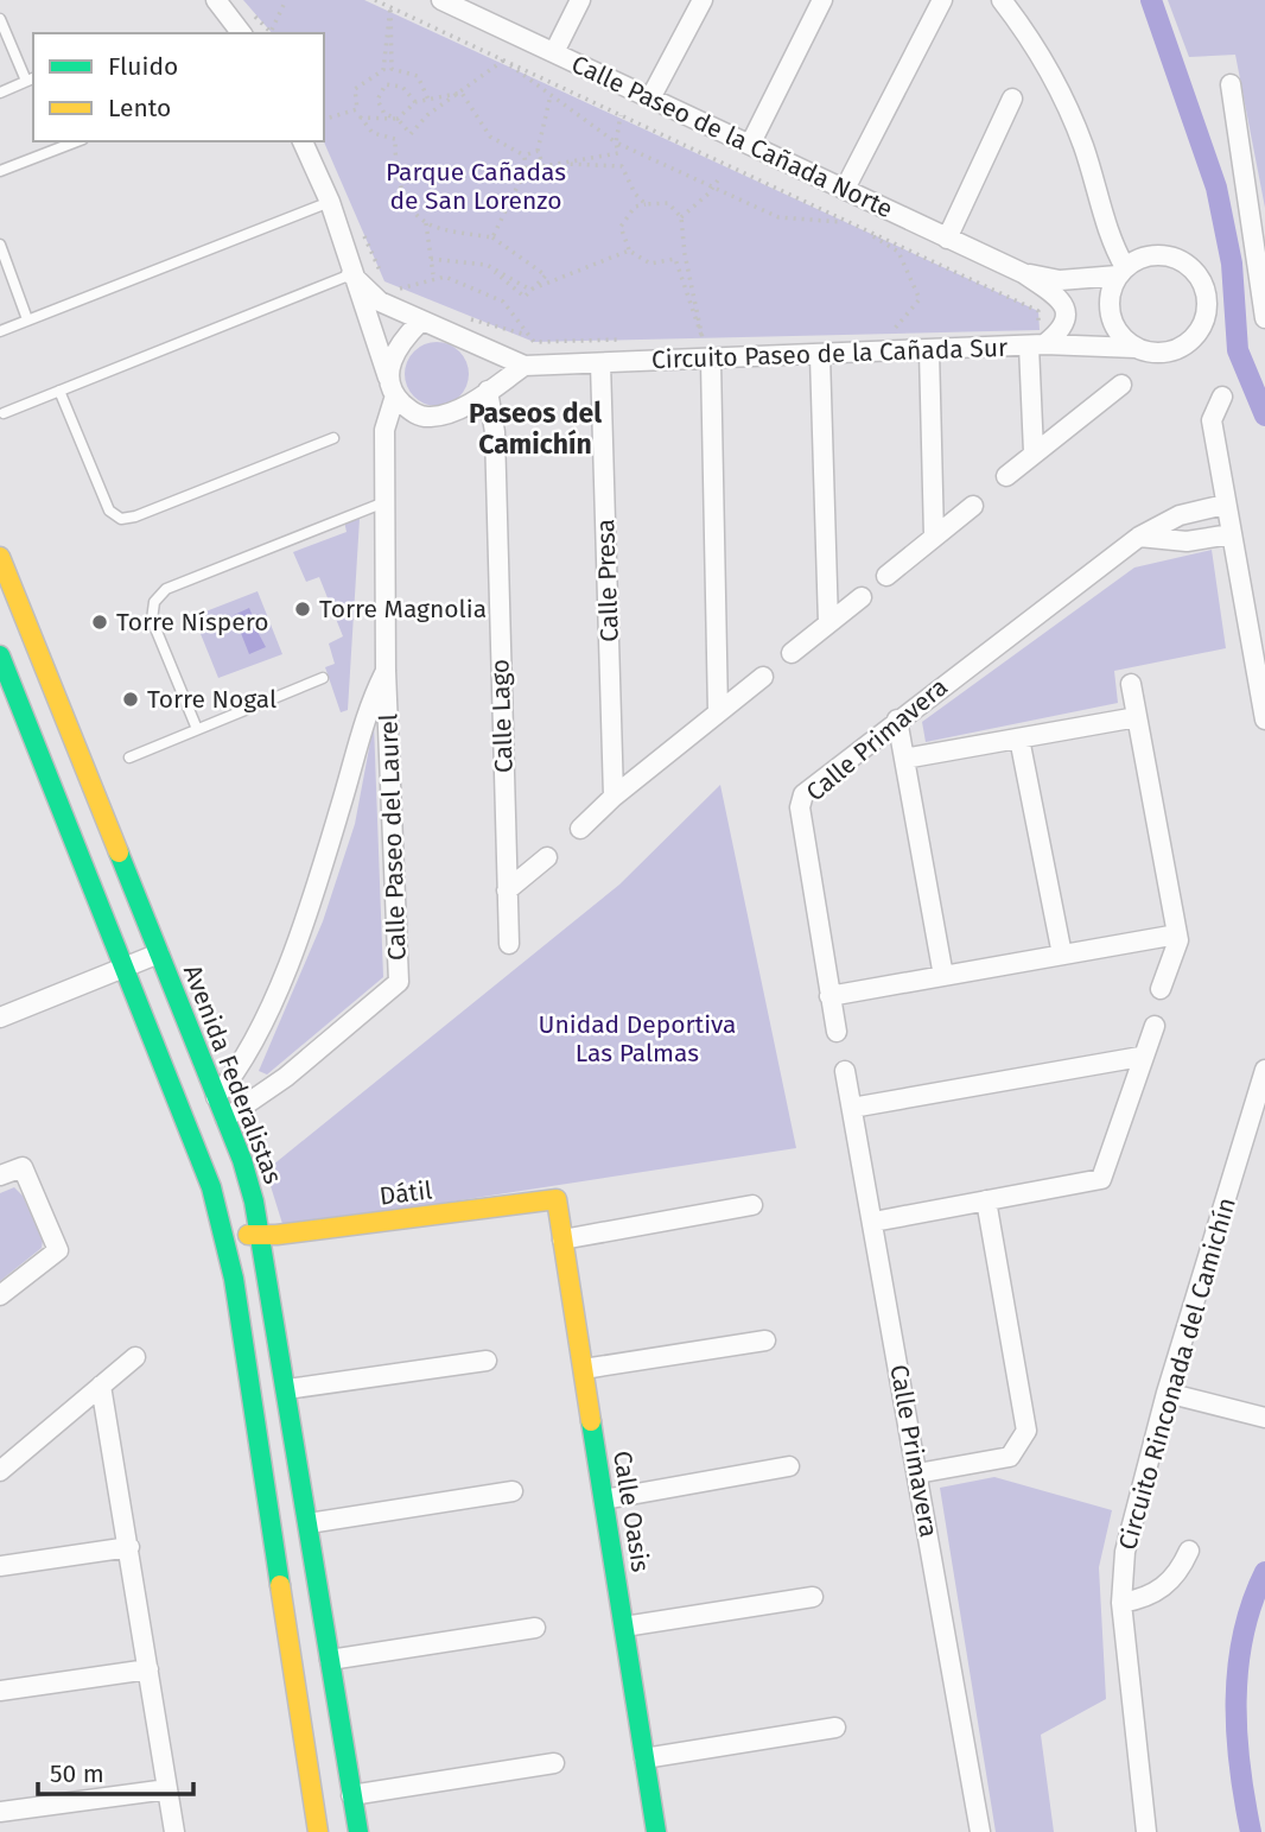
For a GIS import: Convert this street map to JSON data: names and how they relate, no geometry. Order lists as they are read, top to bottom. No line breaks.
{"streets":{"street":["Calle Paseo de la Cañada Norte","Circuito Paseo de la Cañada Sur","Calle Presa","Calle Lago","Calle Primavera","Calle Paseo del Laurel","Avenida Federalistas","Dátil","Circuito Rinconada del Camichín","Calle Oasis"]},"crossings":[["Calle Paseo de la Cañada Norte","Circuito Paseo de la Cañada Sur"],["Circuito Paseo de la Cañada Sur","Calle Presa"],["Calle Paseo del Laurel","Avenida Federalistas"],["Avenida Federalistas","Dátil"],["Dátil","Calle Oasis"]],"districts":["Paseos del Camichín"],"parks":["Parque Cañadas de San Lorenzo","Unidad Deportiva Las Palmas"],"places":["Torre Magnolia","Torre Níspero","Torre Nogal"],"legend":["Fluido","Lento"],"scale_bar":"50 m"}
